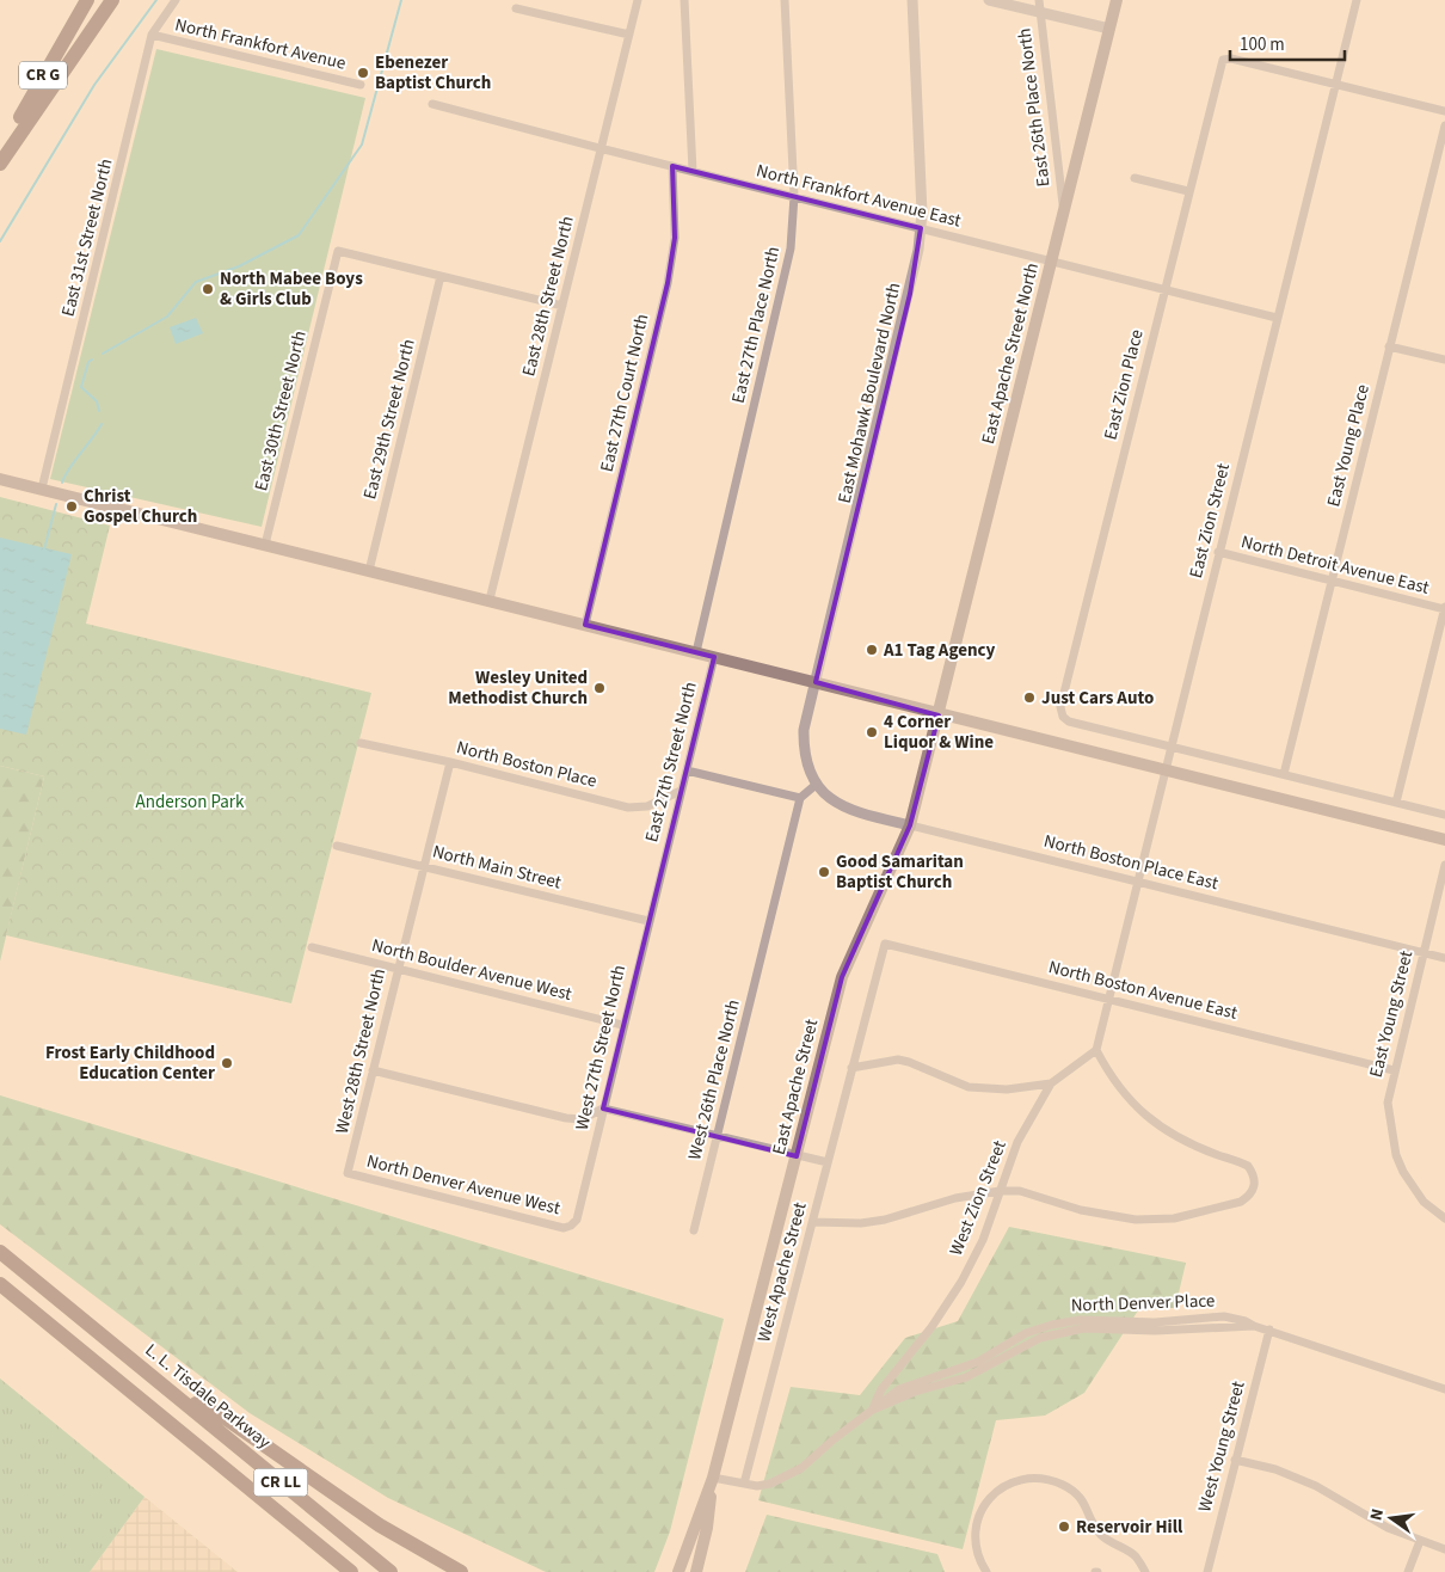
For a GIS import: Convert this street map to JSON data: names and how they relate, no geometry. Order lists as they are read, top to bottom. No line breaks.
{"streets":{"highway":["CR G","L. L. Tisdale Parkway","CR LL"],"main road":["East Apache Street North","East Apache Street"],"street":["North Frankfort Avenue","East 26th Place North","North Frankfort Avenue East","East 31st Street North","East 28th Street North","East 27th Place North","East Zion Place","East 27th Court North","East Mohawk Boulevard North","East 30th Street North","East 29th Street North","East Young Place","East Zion Street","North Detroit Avenue East","East 27th Street North","North Boston Place","North Boston Place East","North Main Street","North Boulder Avenue West","North Boston Avenue East","East Young Street","West 27th Street North","West 28th Street North","West 26th Place North","North Denver Avenue West","West Zion Street","West Apache Street","North Denver Place","West Young Street"]},"crossings":[["North Frankfort Avenue","East 31st Street North"],["East 26th Place North","East Apache Street North"],["North Frankfort Avenue East","East 28th Street North"],["North Frankfort Avenue East","East 27th Place North"],["North Frankfort Avenue East","East Apache Street North"],["North Frankfort Avenue East","East Zion Place"],["North Frankfort Avenue East","East 27th Court North"],["North Frankfort Avenue East","East Mohawk Boulevard North"],["North Frankfort Avenue East","East Zion Street"],["East Apache Street North","East Apache Street"],["East Zion Place","East Zion Street"],["East Mohawk Boulevard North","North Boston Place East"],["East 30th Street North","East 29th Street North"],["East Young Place","North Detroit Avenue East"],["East Zion Street","North Detroit Avenue East"],["East Zion Street","North Boston Place East"],["East Zion Street","North Boston Avenue East"],["East 27th Street North","North Boston Place"],["East 27th Street North","West 27th Street North"],["North Boston Place East","East Young Street"],["North Boston Place East","East Apache Street"],["North Main Street","West 27th Street North"],["North Main Street","West 28th Street North"],["North Boulder Avenue West","West 27th Street North"],["North Boulder Avenue West","West 28th Street North"],["North Boston Avenue East","East Young Street"],["North Boston Avenue East","West Apache Street"],["West 27th Street North","North Denver Avenue West"],["West 28th Street North","North Denver Avenue West"],["East Apache Street","North Denver Place"],["West Zion Street","North Denver Place"],["West Apache Street","North Denver Place"],["North Denver Place","West Young Street"]],"parks":["Anderson Park"],"places":["Ebenezer Baptist Church","North Mabee Boys & Girls Club","Christ Gospel Church","A1 Tag Agency","Wesley United Methodist Church","Just Cars Auto","4 Corner Liquor & Wine","Good Samaritan Baptist Church","Frost Early Childhood Education Center","Reservoir Hill"],"scale_bar":"100 m","north":"left"}
